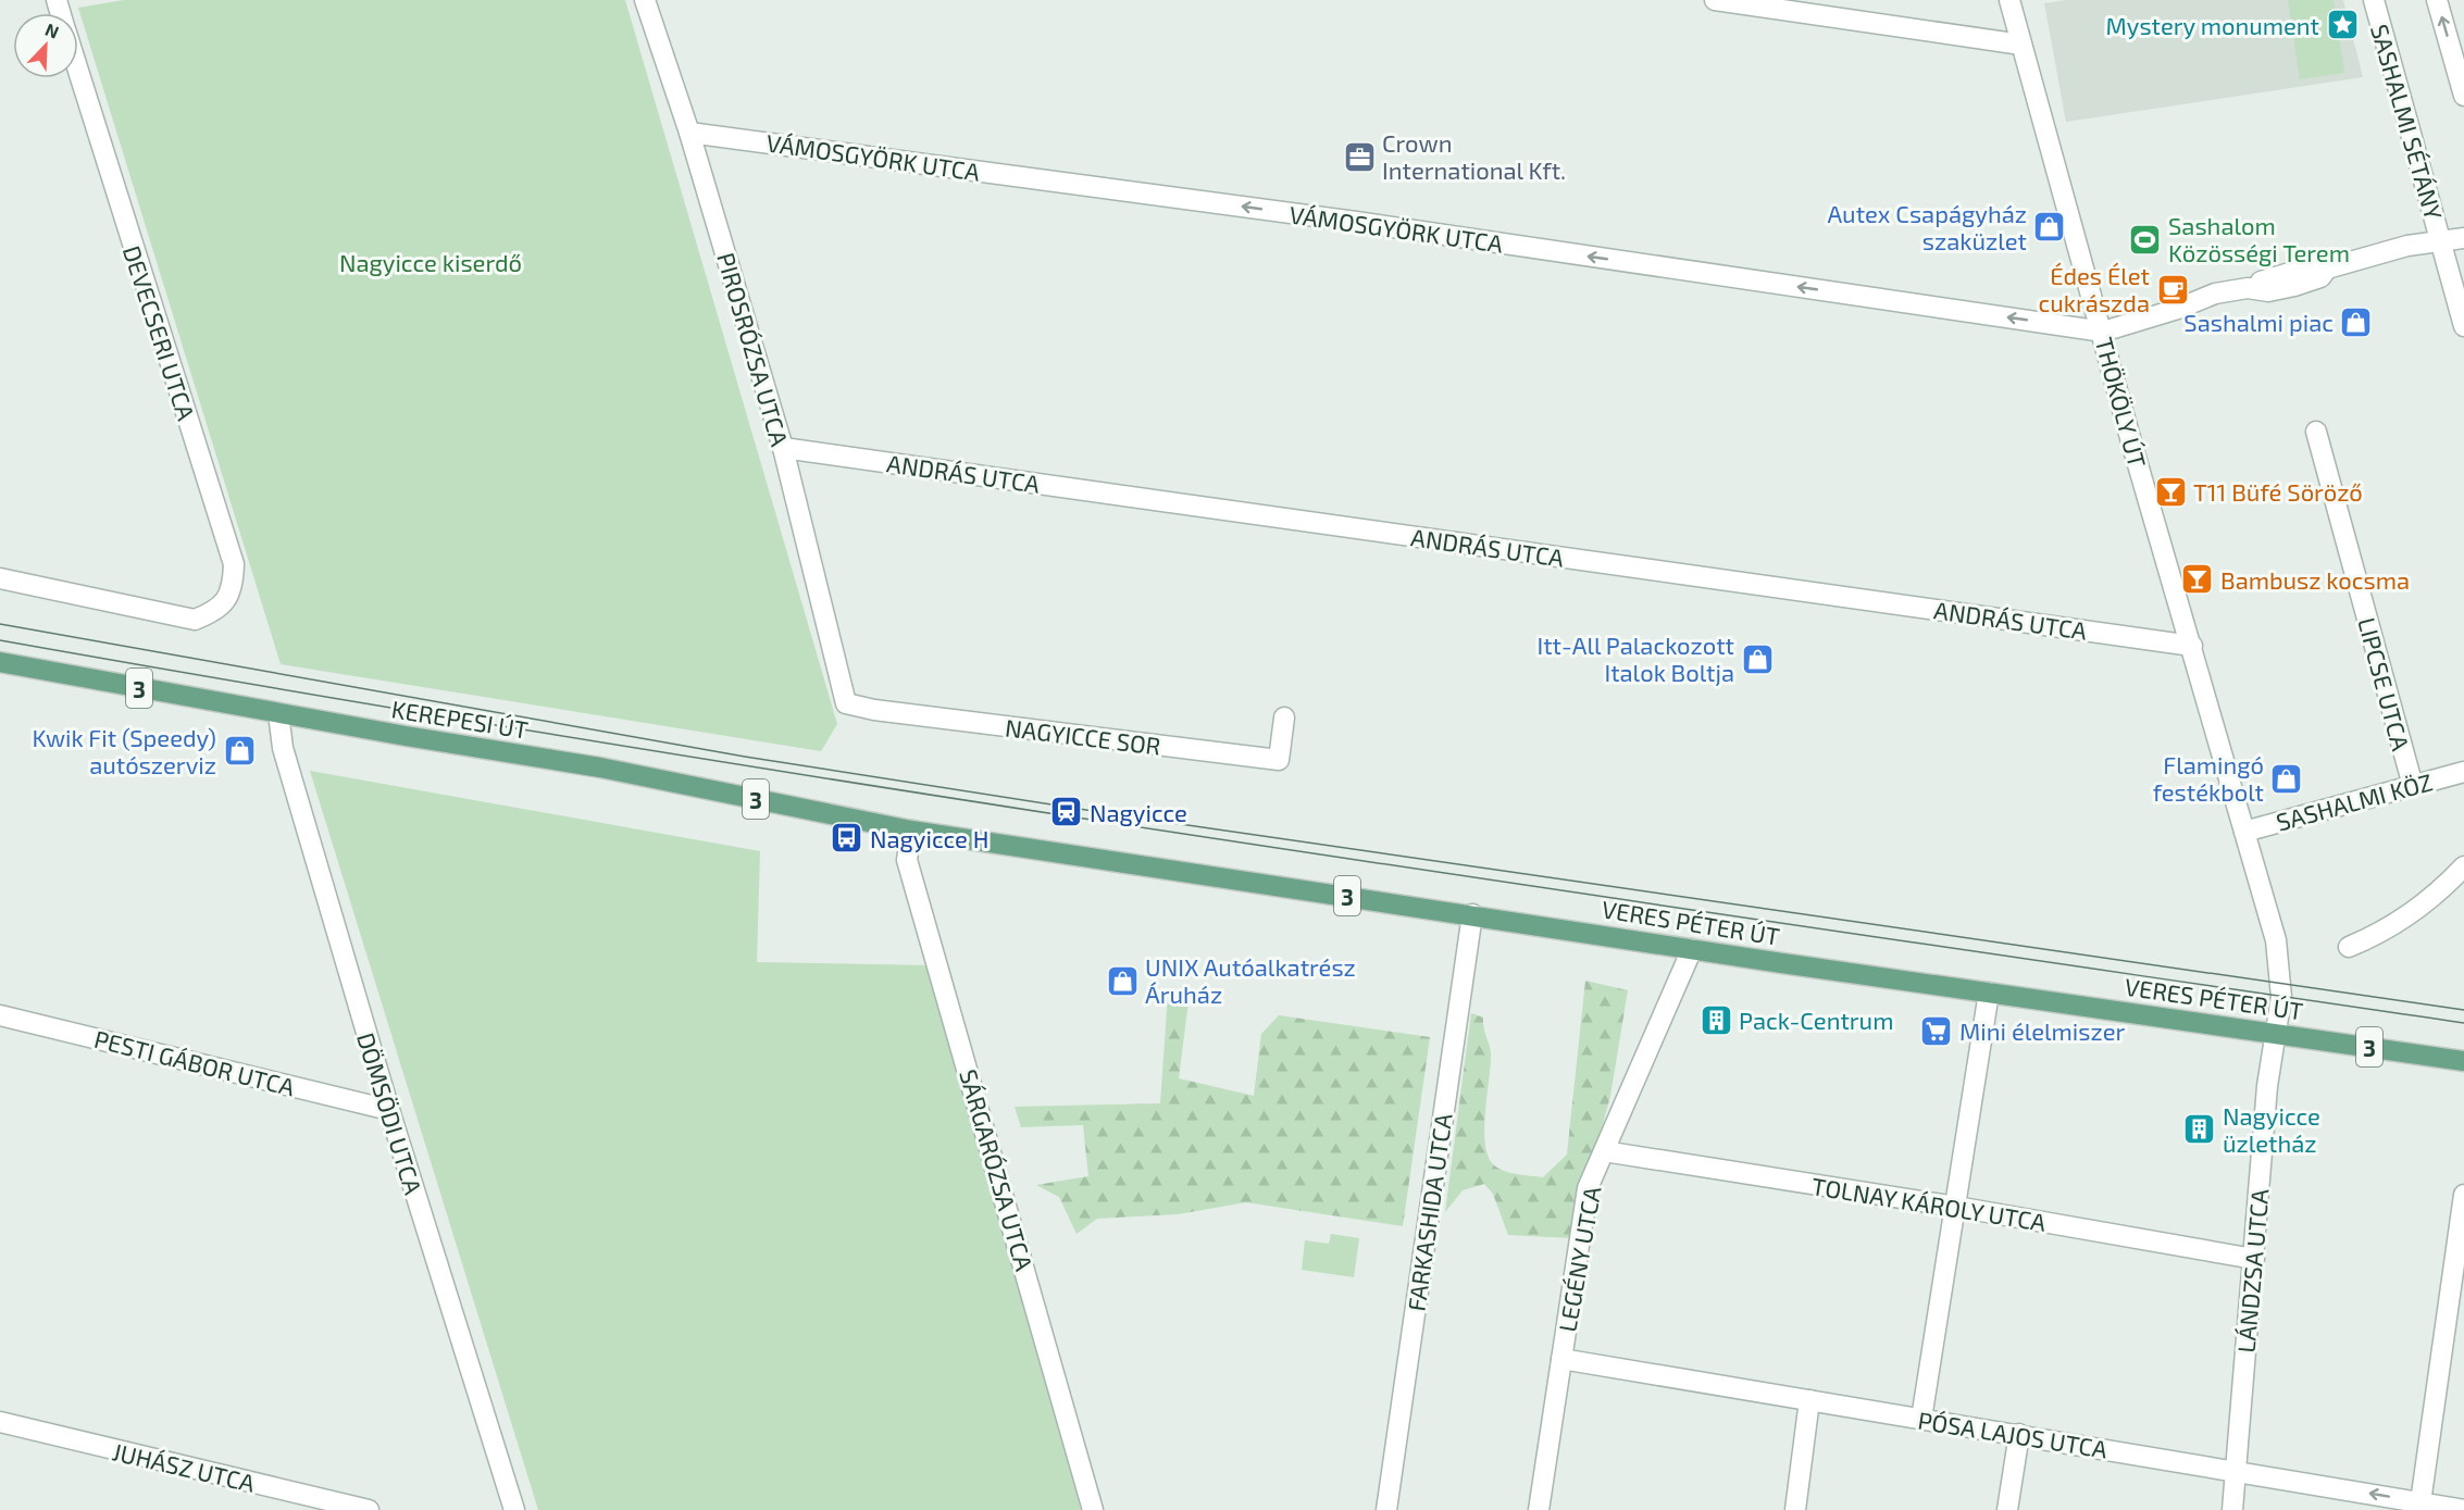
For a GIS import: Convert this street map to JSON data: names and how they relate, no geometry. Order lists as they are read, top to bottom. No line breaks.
{"streets":{"main road":["3","KEREPESI ÚT","VERES PÉTER ÚT"],"street":["SASHALMI SÉTÁNY","VÁMOSGYÖRK UTCA","DEVECSERI UTCA","PIROSRÓZSA UTCA","THÖKÖLY ÚT","ANDRÁS UTCA","LIPCSE UTCA","NAGYICCE SOR","SASHALMI KÖZ","PESTI GÁBOR UTCA","DÖMSÖDI UTCA","SÁRGARÓZSA UTCA","TOLNAY KÁROLY UTCA","FARKASHIDA UTCA","LEGÉNY UTCA","LÁNDZSA UTCA","PÓSA LAJOS UTCA","JUHÁSZ UTCA"]},"crossings":[["VÁMOSGYÖRK UTCA","PIROSRÓZSA UTCA"],["VÁMOSGYÖRK UTCA","THÖKÖLY ÚT"],["PIROSRÓZSA UTCA","ANDRÁS UTCA"],["PIROSRÓZSA UTCA","NAGYICCE SOR"],["THÖKÖLY ÚT","ANDRÁS UTCA"],["THÖKÖLY ÚT","SASHALMI KÖZ"],["THÖKÖLY ÚT","VERES PÉTER ÚT"],["THÖKÖLY ÚT","LÁNDZSA UTCA"],["LIPCSE UTCA","SASHALMI KÖZ"],["KEREPESI ÚT","VERES PÉTER ÚT"],["KEREPESI ÚT","DÖMSÖDI UTCA"],["KEREPESI ÚT","SÁRGARÓZSA UTCA"],["VERES PÉTER ÚT","SÁRGARÓZSA UTCA"],["VERES PÉTER ÚT","FARKASHIDA UTCA"],["VERES PÉTER ÚT","LEGÉNY UTCA"],["VERES PÉTER ÚT","LÁNDZSA UTCA"],["PESTI GÁBOR UTCA","DÖMSÖDI UTCA"],["TOLNAY KÁROLY UTCA","LEGÉNY UTCA"],["TOLNAY KÁROLY UTCA","LÁNDZSA UTCA"],["LEGÉNY UTCA","PÓSA LAJOS UTCA"],["LÁNDZSA UTCA","PÓSA LAJOS UTCA"]],"one_way":["VÁMOSGYÖRK UTCA"],"parks":["Nagyicce kiserdő"],"places":{"place":["Mystery monument"],"office":["Crown International Kft."],"shop":["Autex Csapágyház szaküzlet","Sashalmi piac","Itt-All Palackozott Italok Boltja","Kwik Fit (Speedy) autószerviz","Flamingó festékbolt","UNIX Autóalkatrész Áruház"],"sports":["Sashalom Közösségi Terem"],"cafe":["Édes Élet cukrászda"],"bar":["T11 Büfé Söröző","Bambusz kocsma"],"station":["Nagyicce"],"bus stop":["Nagyicce H"],"building":["Pack-Centrum","Nagyicce üzletház"],"supermarket":["Mini élelmiszer"]},"north":"top right"}
